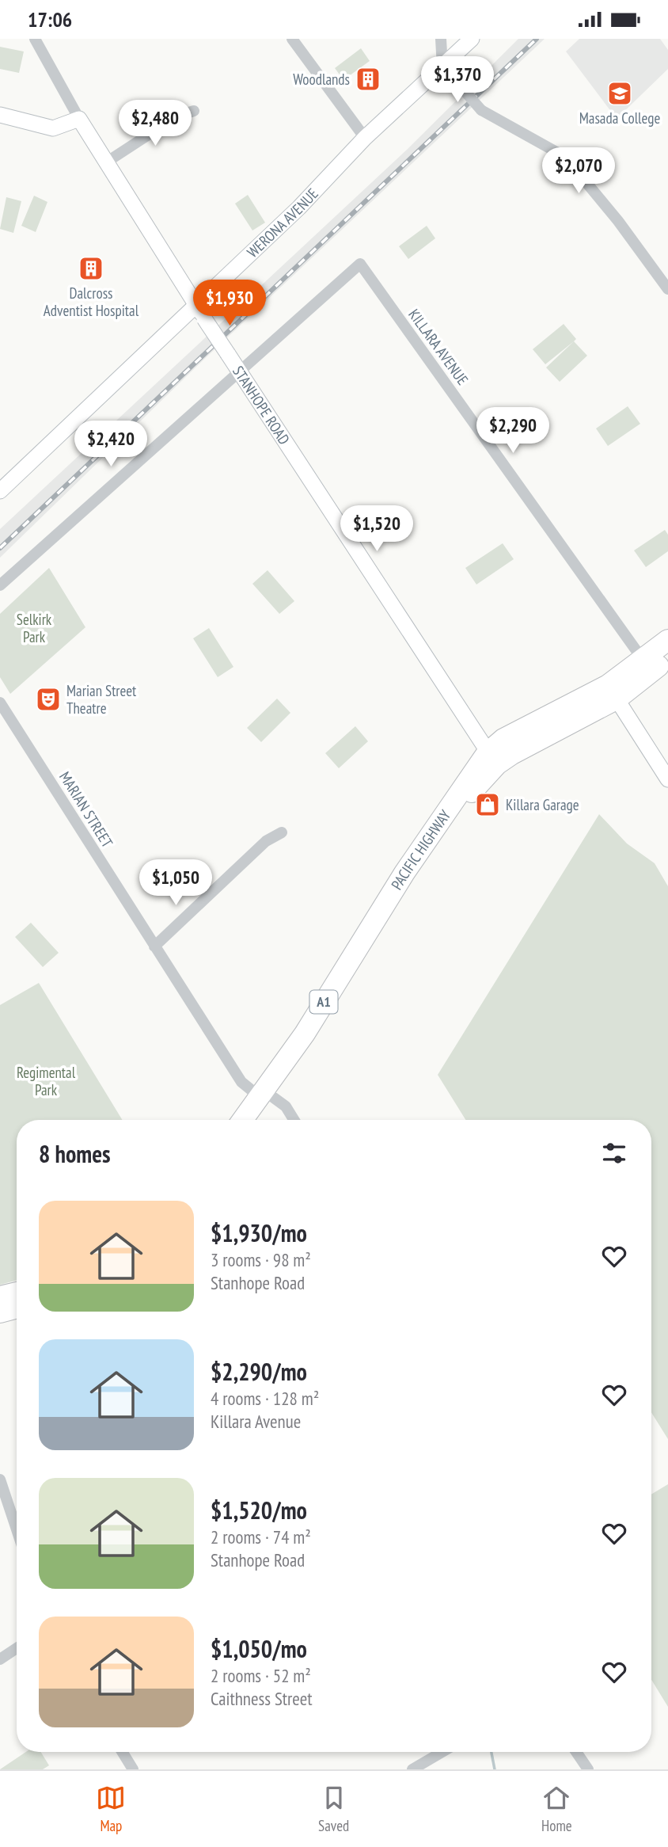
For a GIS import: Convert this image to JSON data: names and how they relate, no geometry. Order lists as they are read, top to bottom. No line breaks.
{"streets":{"highway":["PACIFIC HIGHWAY","A1"],"main road":["WERONA AVENUE","STANHOPE ROAD"],"street":["KILLARA AVENUE","MARIAN STREET"]},"crossings":[["WERONA AVENUE","STANHOPE ROAD"],["KILLARA AVENUE","STANHOPE ROAD"],["KILLARA AVENUE","PACIFIC HIGHWAY"],["STANHOPE ROAD","PACIFIC HIGHWAY"],["MARIAN STREET","PACIFIC HIGHWAY"]],"parks":["Selkirk Park","Regimental Park"],"places":{"building":["Woodlands","Dalcross Adventist Hospital"],"school or university":["Masada College"],"theatre":["Marian Street Theatre"],"shop":["Killara Garage"]},"page":{"status":"17:06","price":["$1,370","$2,480","$2,070","$1,930","$2,290","$2,420","$1,520","$1,050"],"heading":"8 homes","list":[{"name":"$1,930/mo","note":"3 rooms · 98 m² · Stanhope Road"},{"name":"$2,290/mo","note":"4 rooms · 128 m² · Killara Avenue"},{"name":"$1,520/mo","note":"2 rooms · 74 m² · Stanhope Road"},{"name":"$1,050/mo","note":"2 rooms · 52 m² · Caithness Street"}],"tabs":["Map","Saved","Home"]}}
